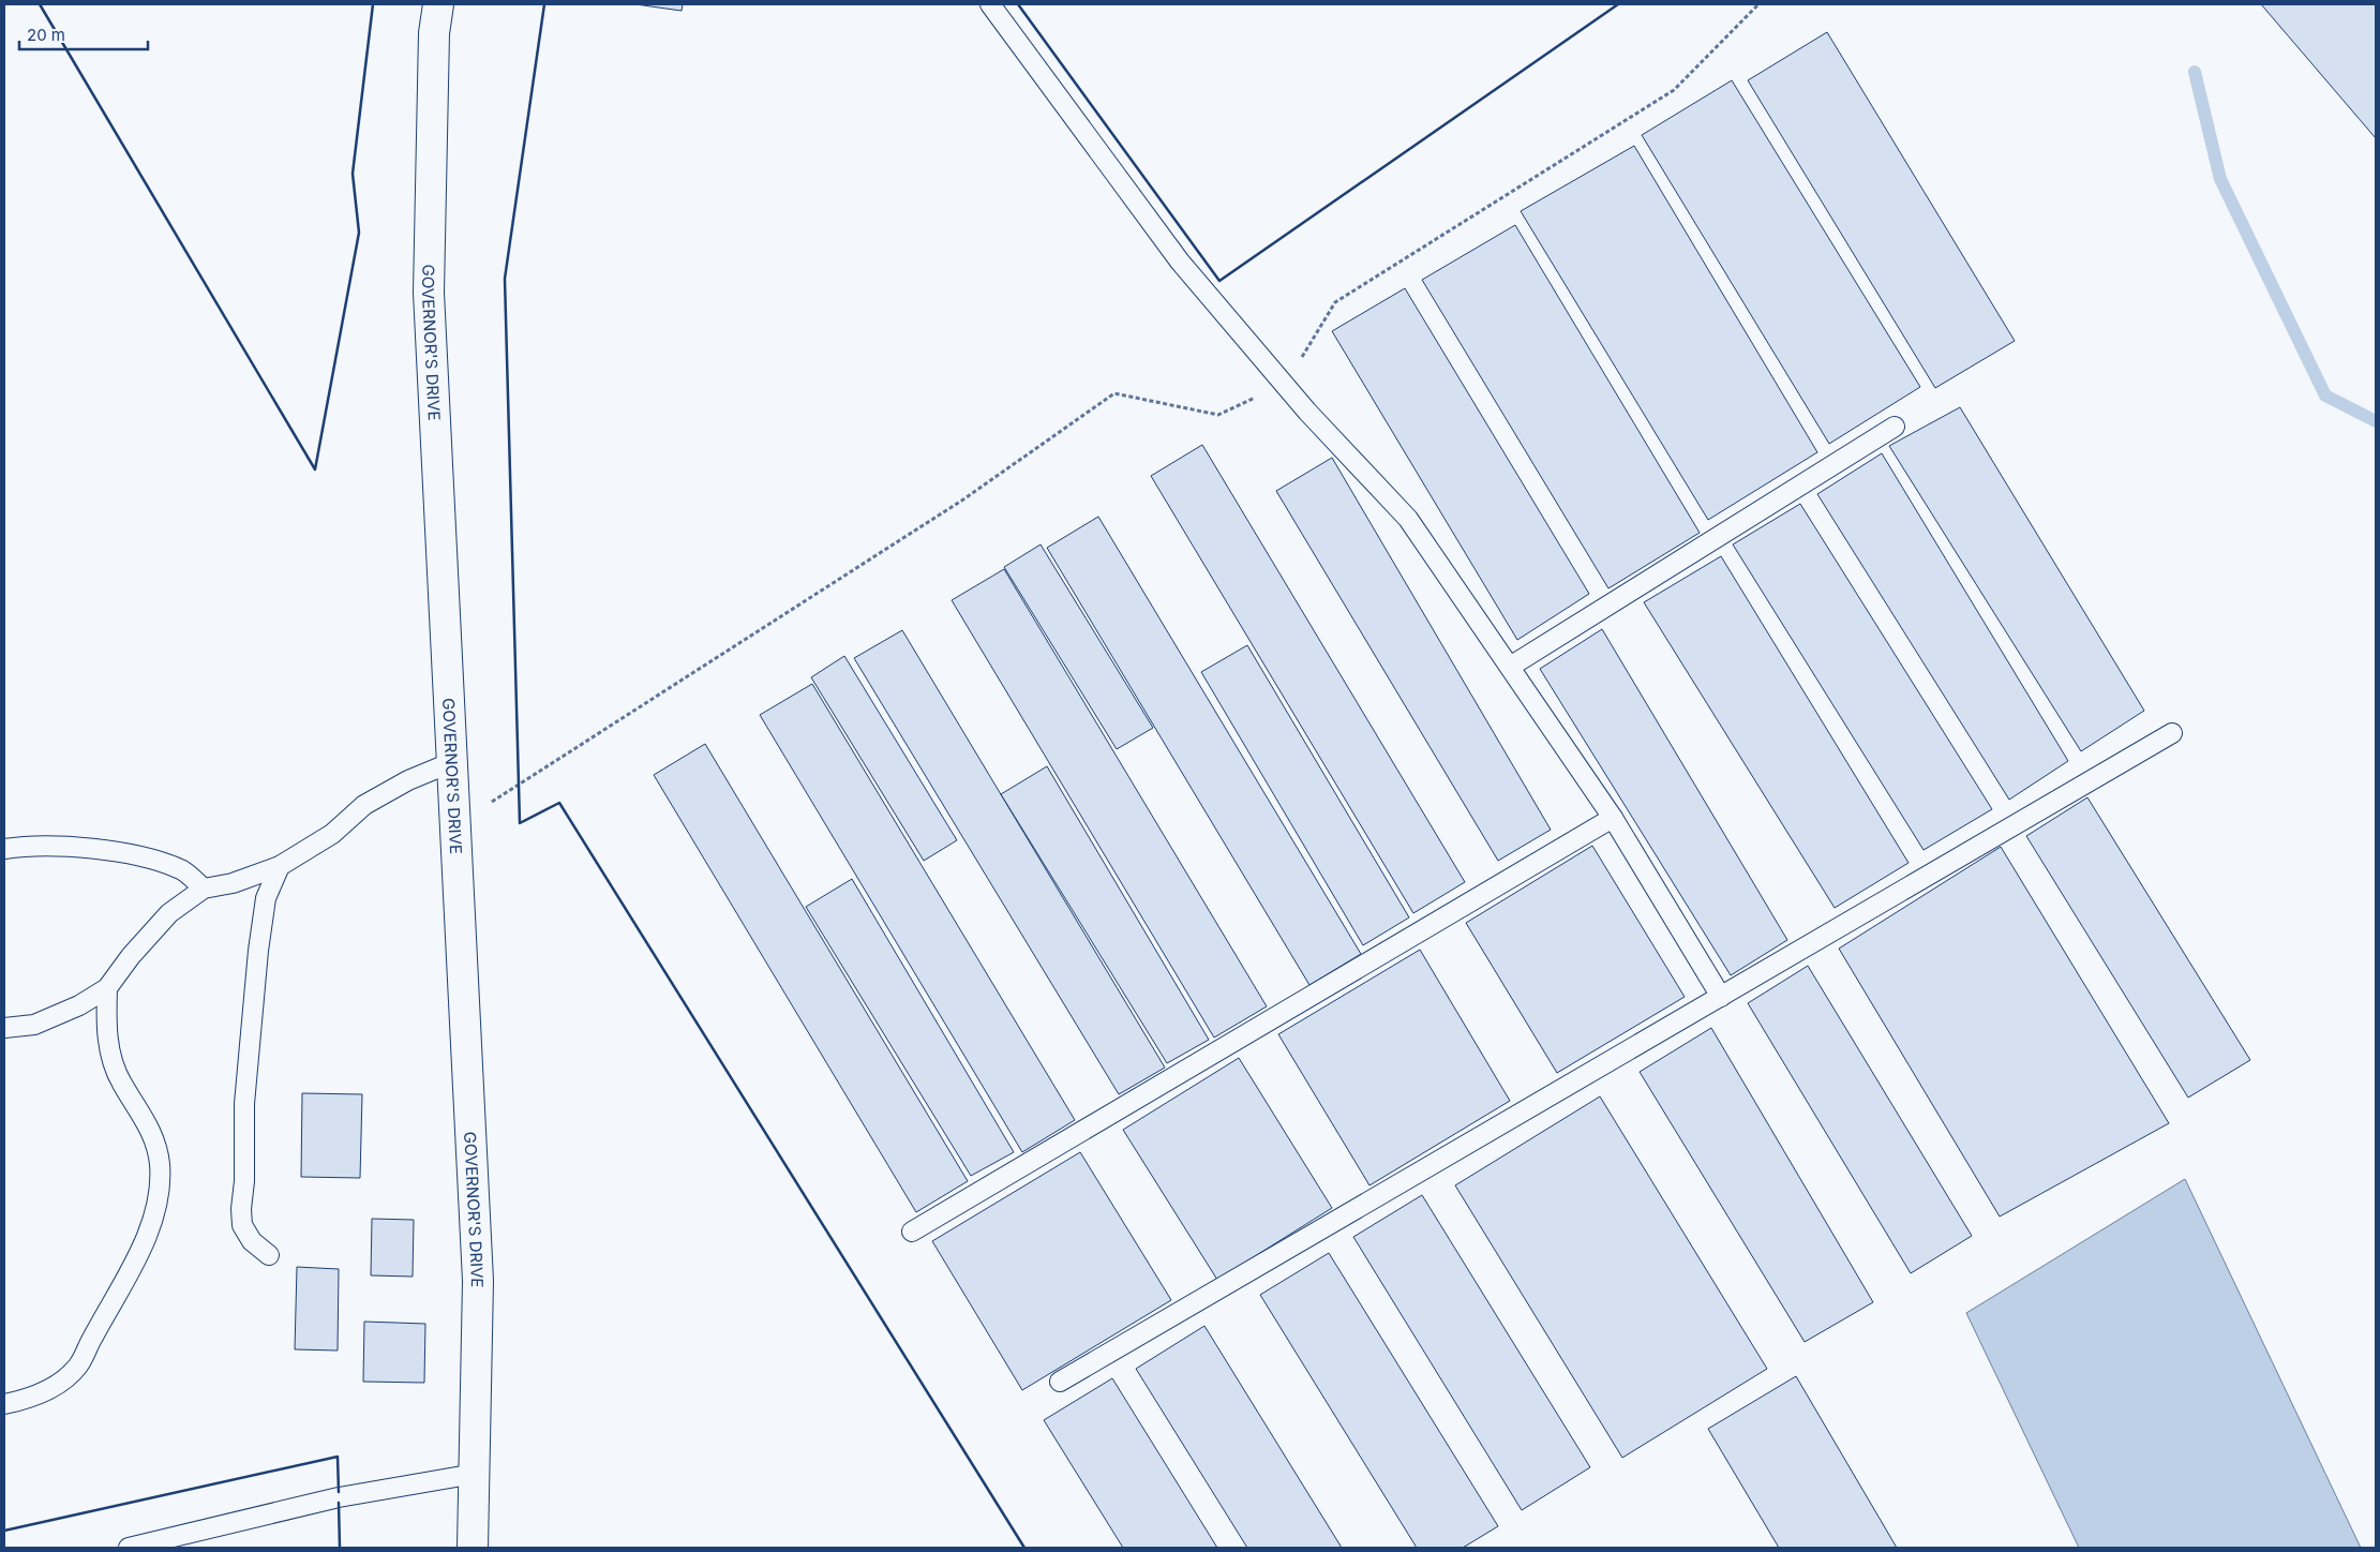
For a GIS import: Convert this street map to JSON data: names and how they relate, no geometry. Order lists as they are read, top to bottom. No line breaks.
{"streets":{"main road":["GOVERNOR'S DRIVE"]},"scale_bar":"20 m"}
